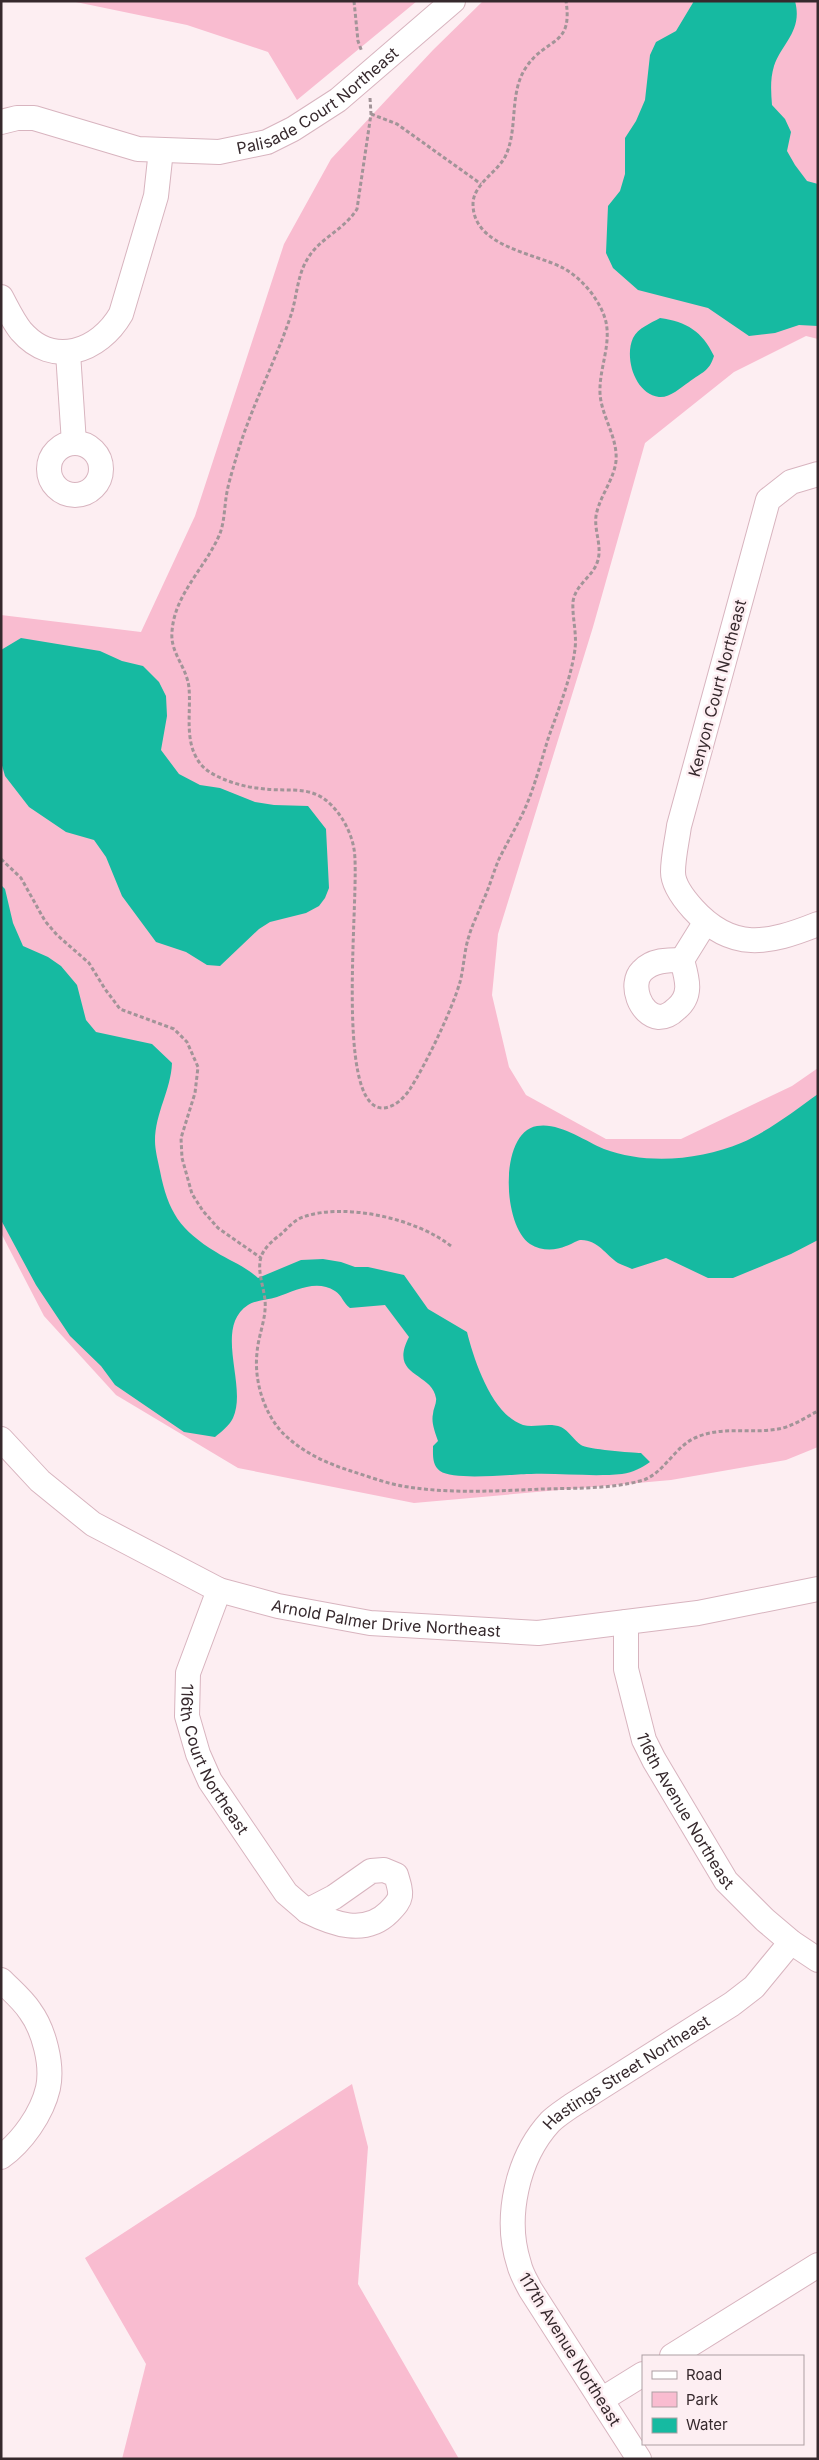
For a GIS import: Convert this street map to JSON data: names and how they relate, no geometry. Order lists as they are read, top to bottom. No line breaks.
{"streets":{"street":["Palisade Court Northeast","Kenyon Court Northeast","Arnold Palmer Drive Northeast","116th Court Northeast","116th Avenue Northeast","Hastings Street Northeast","117th Avenue Northeast"]},"crossings":[["Arnold Palmer Drive Northeast","116th Court Northeast"],["Arnold Palmer Drive Northeast","116th Avenue Northeast"],["116th Avenue Northeast","Hastings Street Northeast"],["Hastings Street Northeast","117th Avenue Northeast"]],"legend":["Road","Park","Water"]}
